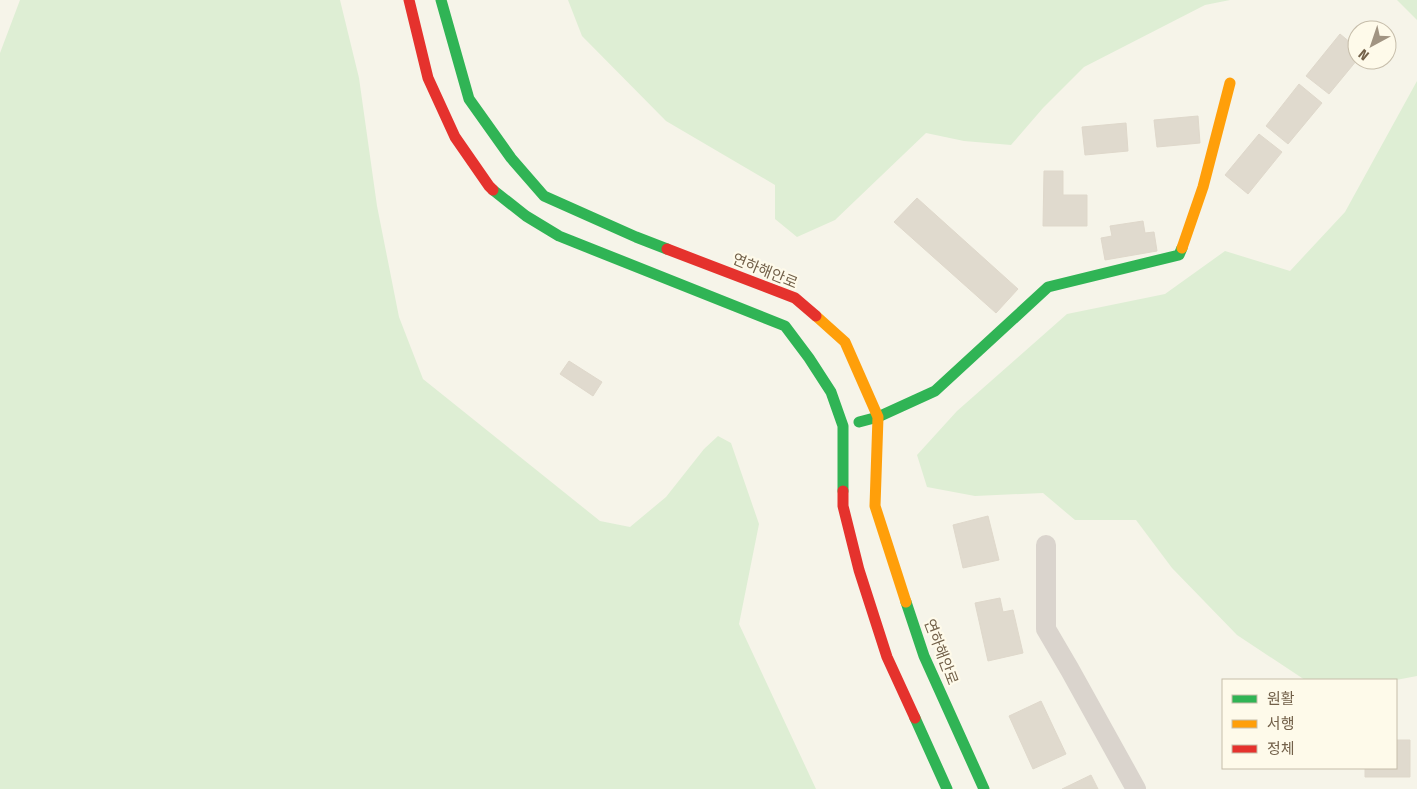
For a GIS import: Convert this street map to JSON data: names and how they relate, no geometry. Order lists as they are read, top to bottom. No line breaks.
{"streets":{"street":["연하해안로"]},"legend":["원활","서행","정체"],"north":"bottom left"}
